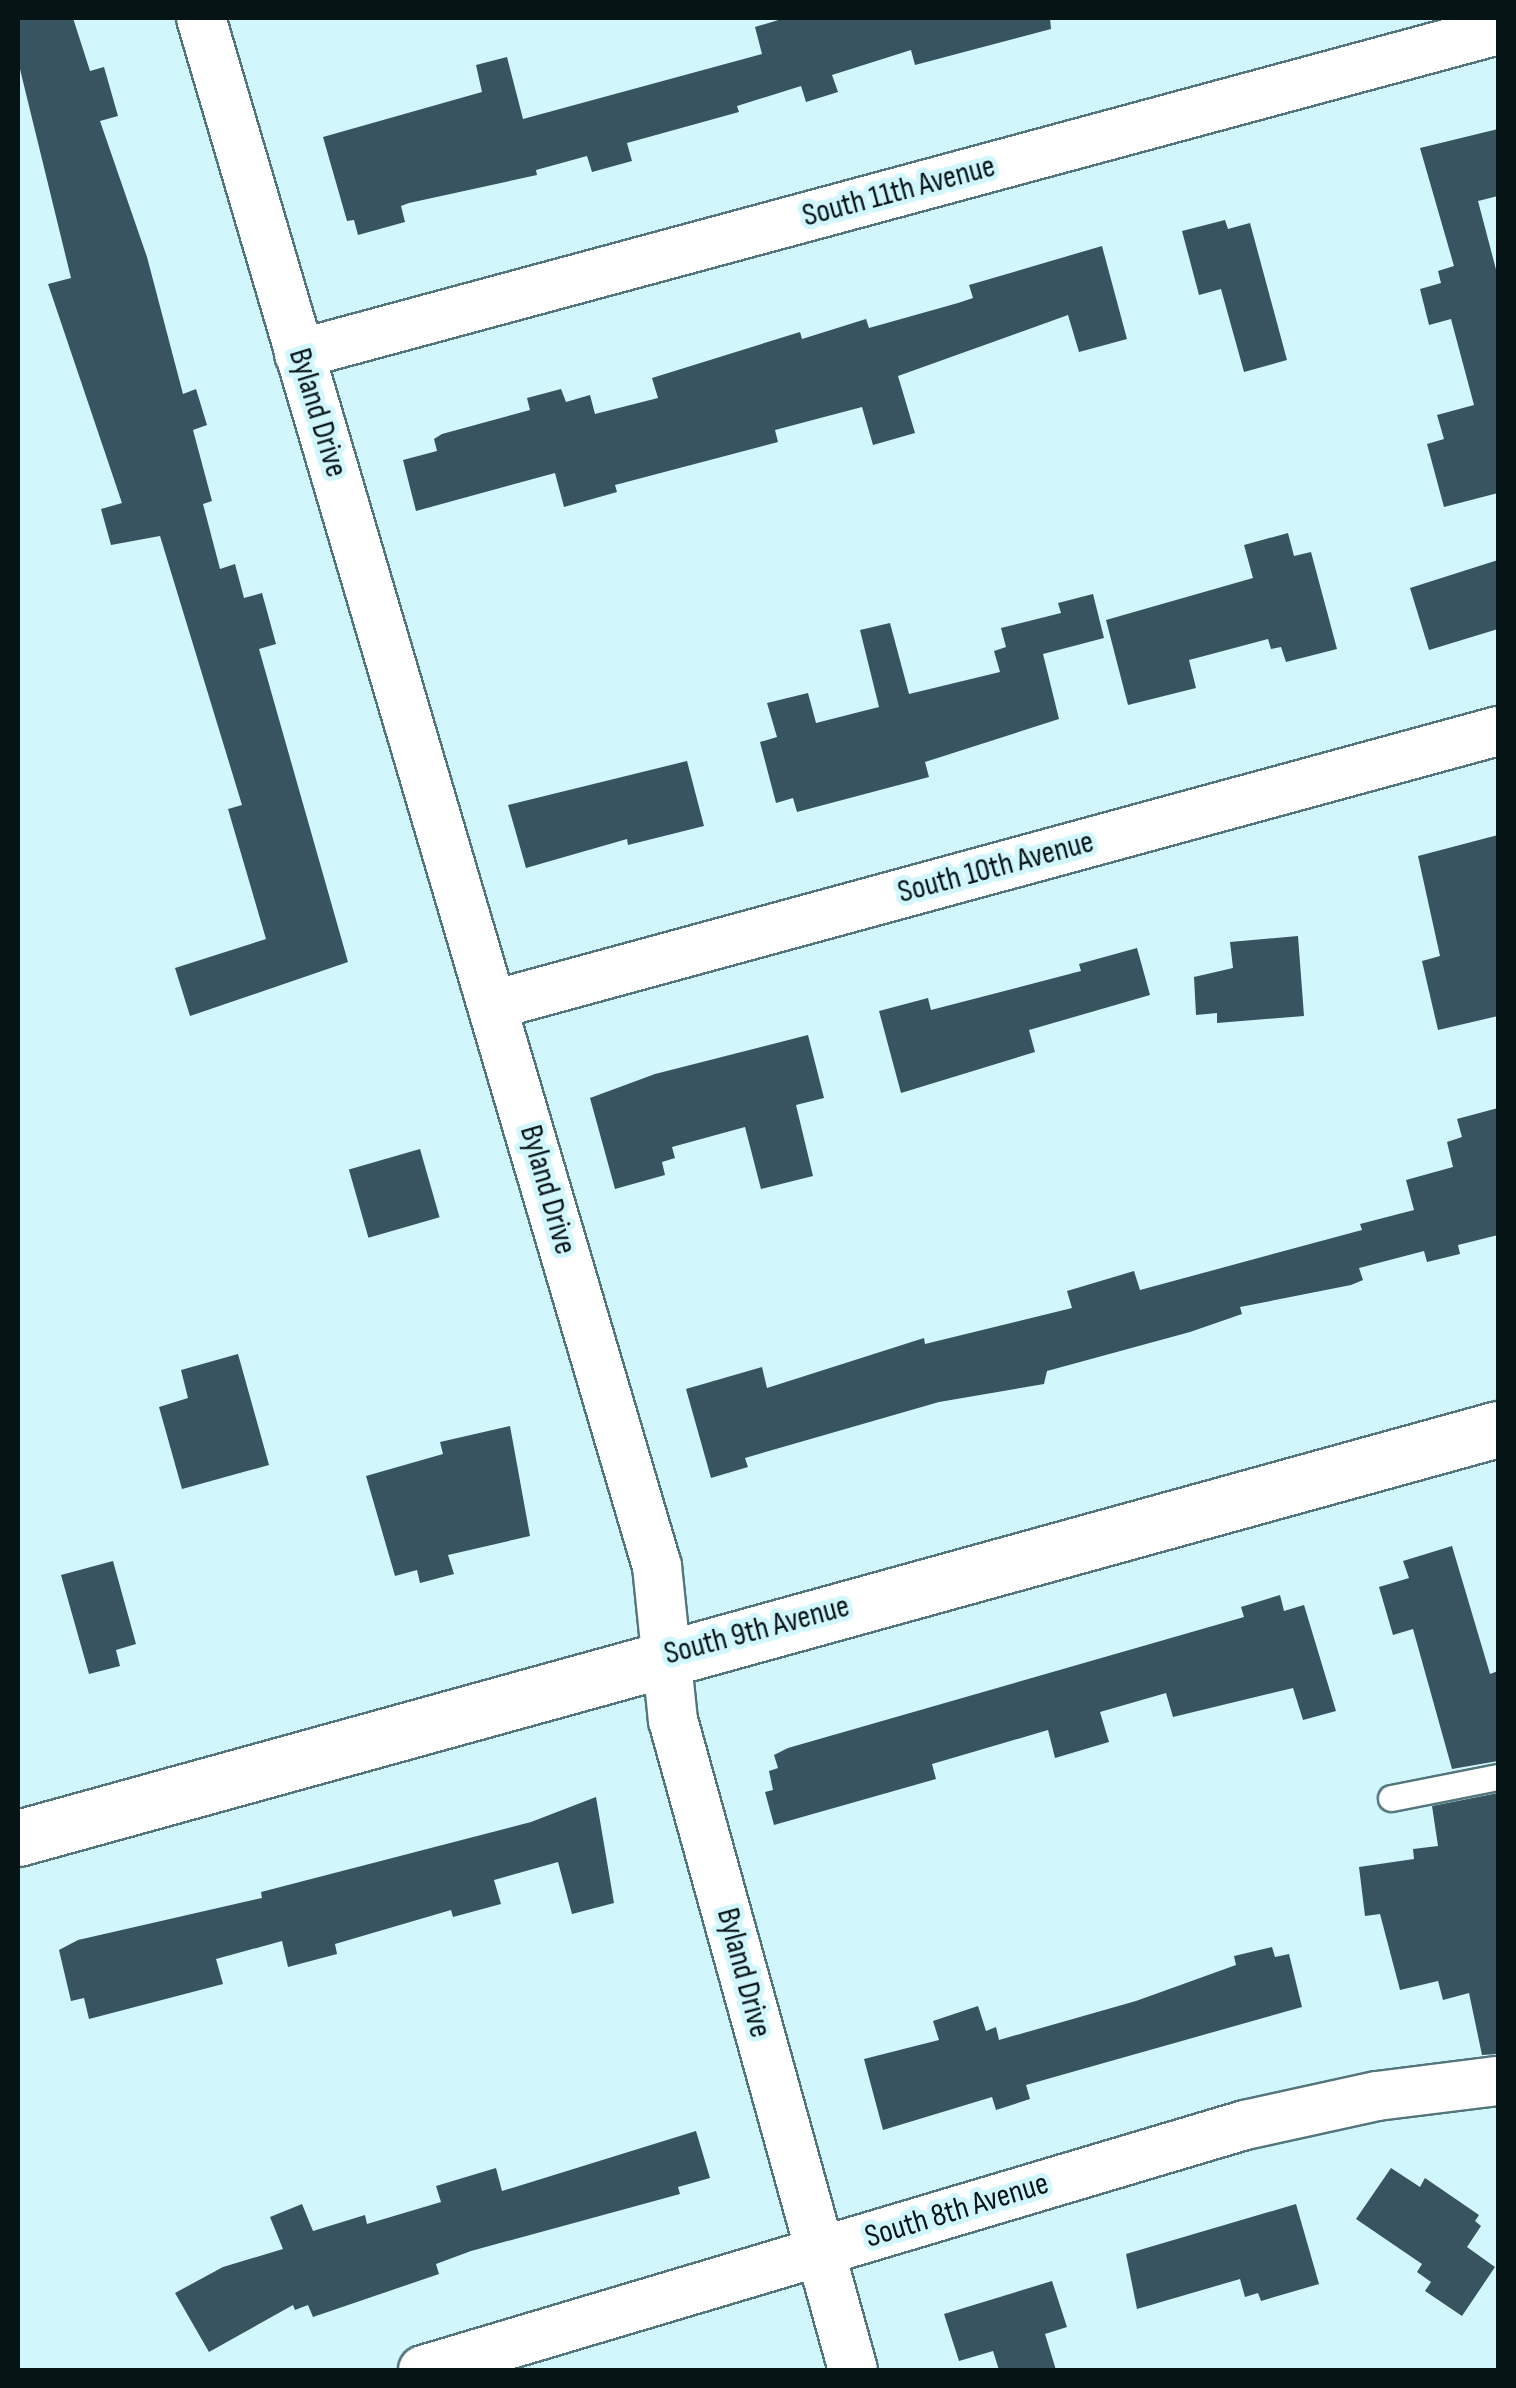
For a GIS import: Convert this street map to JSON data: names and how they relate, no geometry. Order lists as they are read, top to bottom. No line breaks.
{"streets":{"street":["South 11th Avenue","Byland Drive","South 10th Avenue","South 9th Avenue","South 8th Avenue"]},"crossings":[["South 11th Avenue","Byland Drive"],["Byland Drive","South 10th Avenue"],["Byland Drive","South 9th Avenue"],["Byland Drive","South 8th Avenue"]]}
